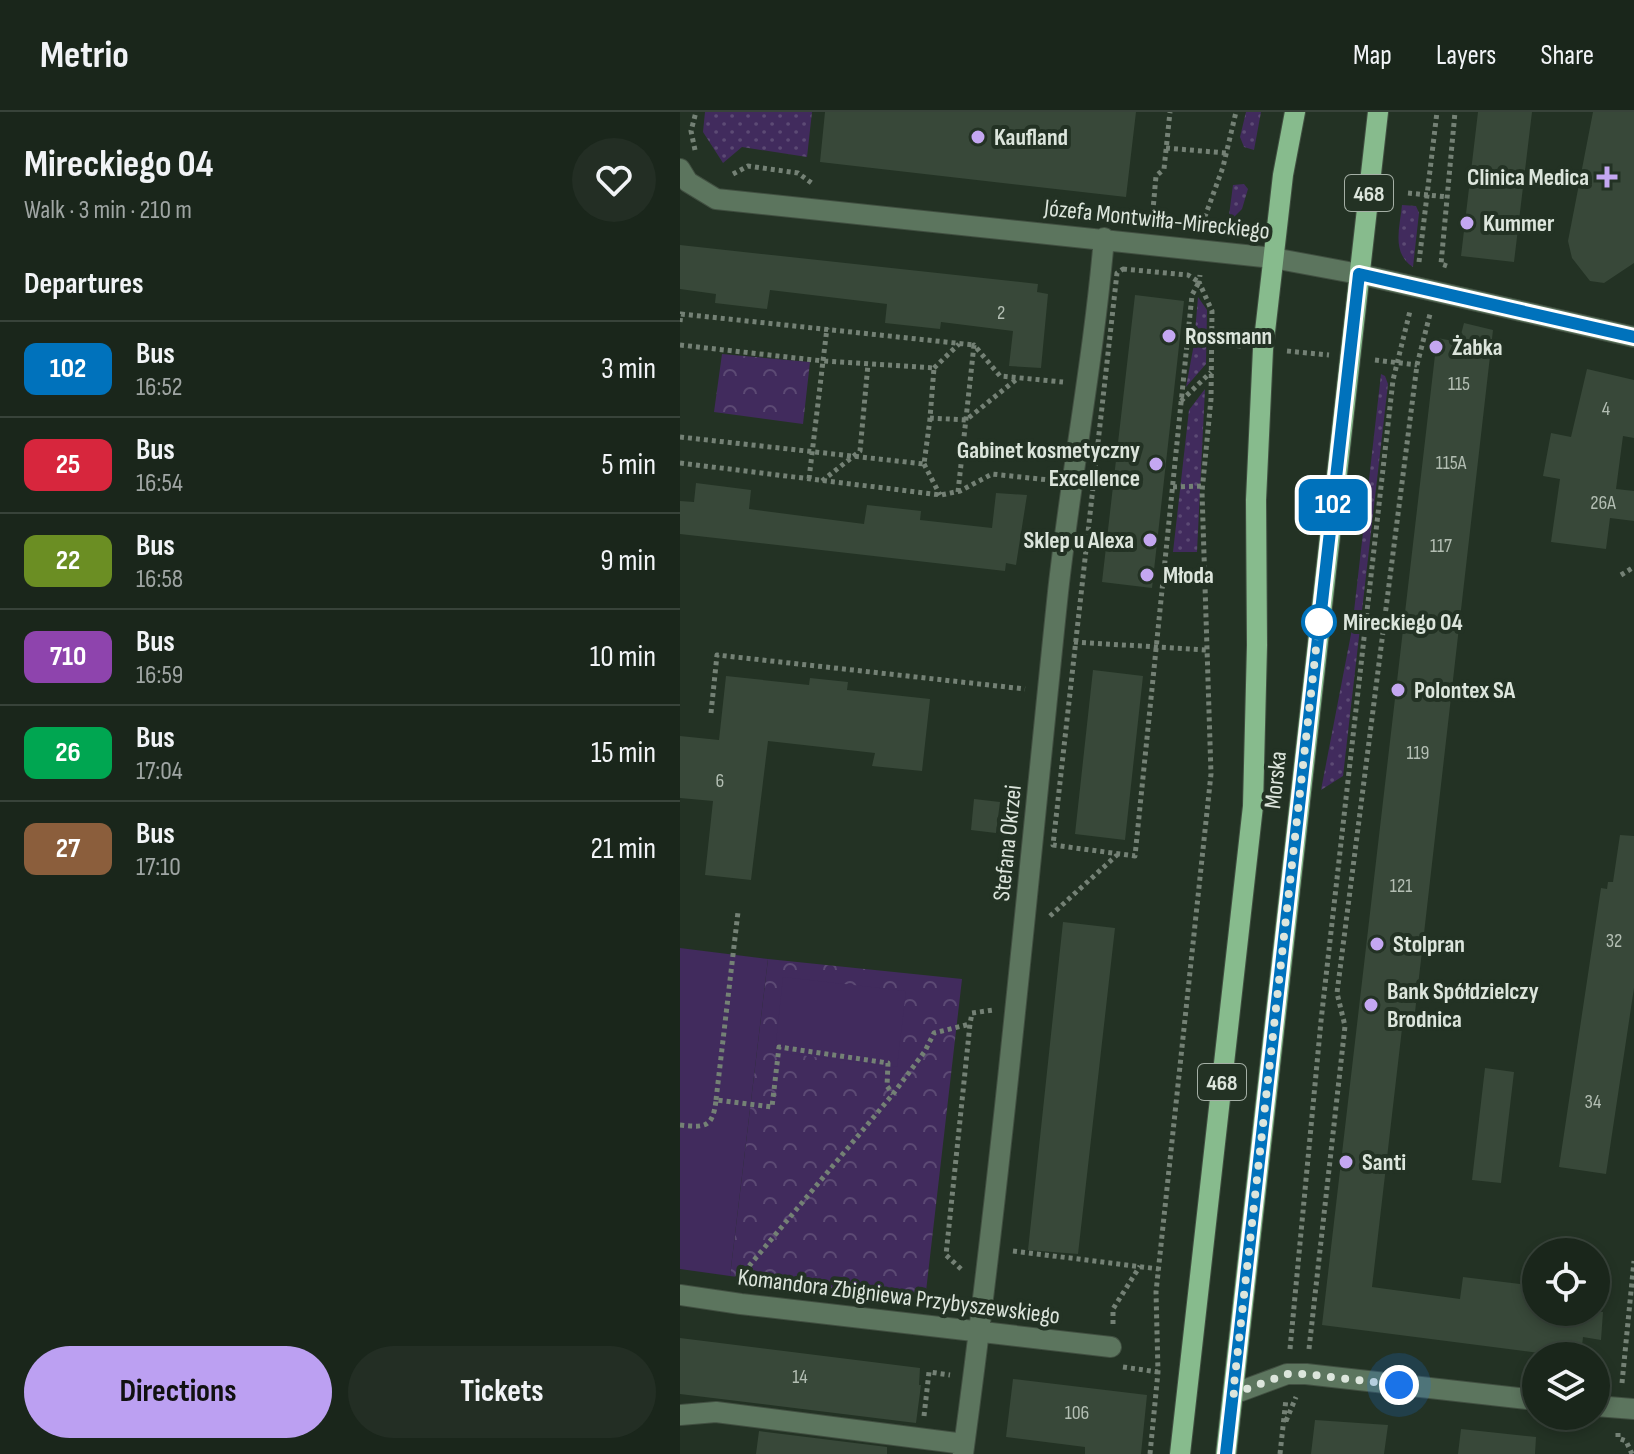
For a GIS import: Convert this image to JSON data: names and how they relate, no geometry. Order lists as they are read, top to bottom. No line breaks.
{"streets":{"main road":["468","Morska"],"street":["Józefa Montwiłła-Mireckiego","Stefana Okrzei","Komandora Zbigniewa Przybyszewskiego"]},"crossings":[["Józefa Montwiłła-Mireckiego","Morska"],["Józefa Montwiłła-Mireckiego","Stefana Okrzei"],["Stefana Okrzei","Komandora Zbigniewa Przybyszewskiego"]],"places":{"other":["Kaufland","Kummer","Rossmann","Żabka","Gabinet kosmetyczny Excellence","Sklep u Alexa","Młoda","Mireckiego 04","Polontex SA","Stolpran","Bank Spółdzielczy Brodnica","Santi"],"health":["Clinica Medica"]},"lines":["bus line 102"],"house_numbers":["2","115","4","115A","26A","117","119","6","121","32","34","14","106"],"page":{"header":"Metrio","nav":["Map","Layers","Share"],"heading":[["Mireckiego 04","Walk · 3 min · 210 m"],"Departures"],"on_map":"102","list":[{"mark":"102","name":"Bus","note":"16:52","value":"3 min"},{"mark":"25","name":"Bus","note":"16:54","value":"5 min"},{"mark":"22","name":"Bus","note":"16:58","value":"9 min"},{"mark":"710","name":"Bus","note":"16:59","value":"10 min"},{"mark":"26","name":"Bus","note":"17:04","value":"15 min"},{"mark":"27","name":"Bus","note":"17:10","value":"21 min"}],"buttons":["Directions","Tickets"]}}
